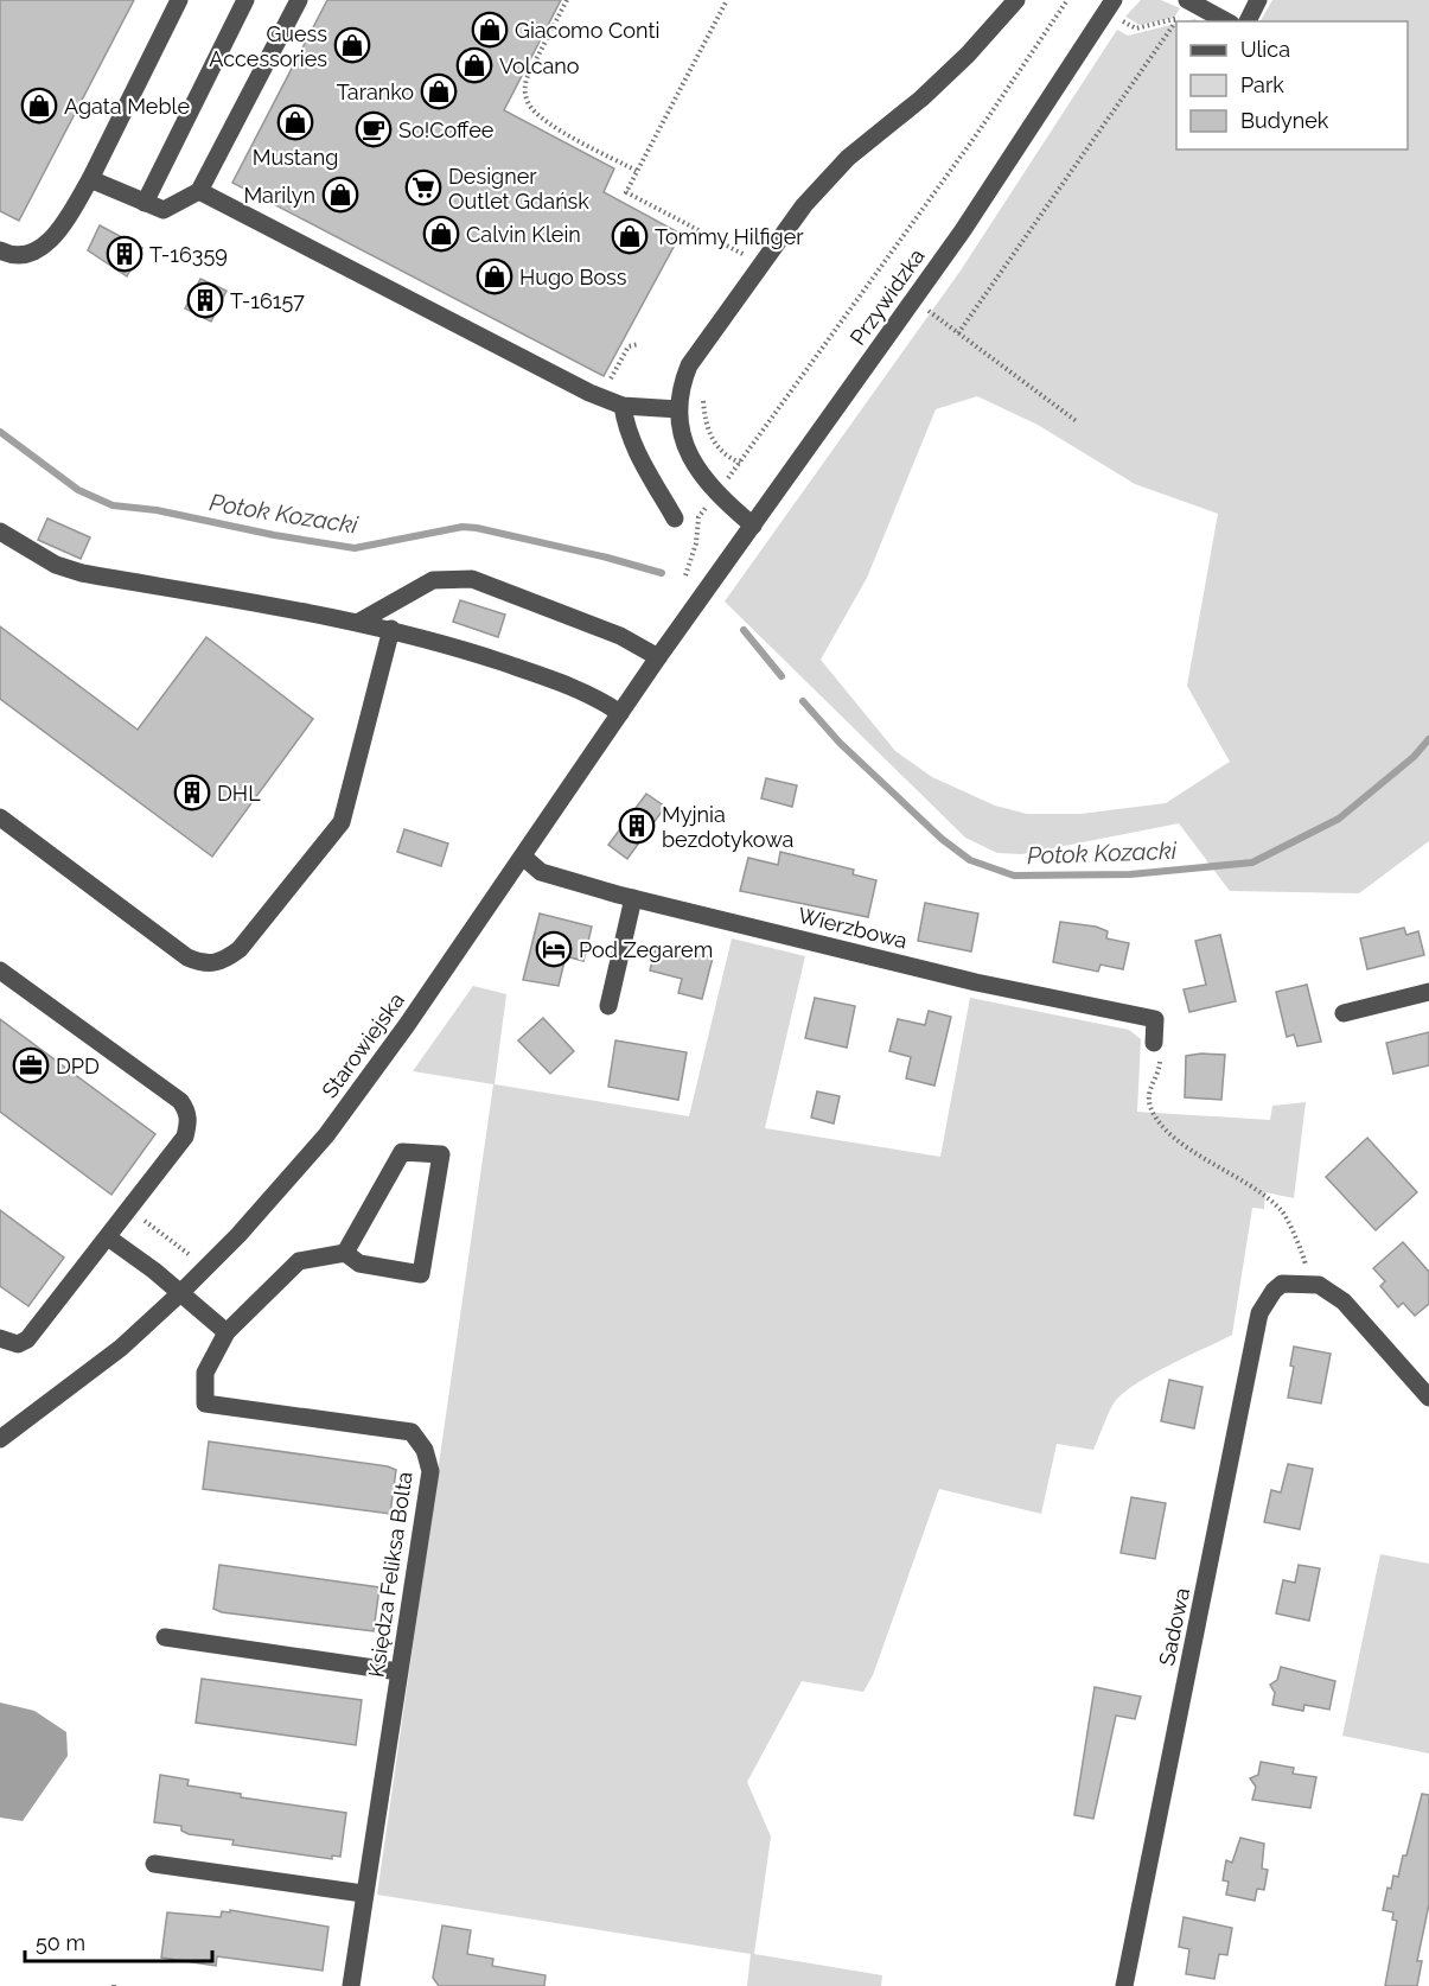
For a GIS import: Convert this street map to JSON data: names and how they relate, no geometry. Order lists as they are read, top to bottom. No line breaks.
{"streets":{"street":["Przywidzka","Wierzbowa","Starowiejska","Księdza Feliksa Bolta","Sadowa"]},"crossings":[["Przywidzka","Starowiejska"],["Wierzbowa","Starowiejska"]],"water":["Potok Kozacki"],"places":{"shop":["Giacomo Conti","Guess Accessories","Volcano","Taranko","Agata Meble","Mustang","Marilyn","Calvin Klein","Tommy Hilfiger","Hugo Boss"],"cafe":["So!Coffee"],"supermarket":["Designer Outlet Gdańsk"],"building":["T-16359","T-16157","DHL","Myjnia bezdotykowa"],"hotel":["Pod Zegarem"],"office":["DPD"]},"legend":["Ulica","Park","Budynek"],"scale_bar":"50 m"}
